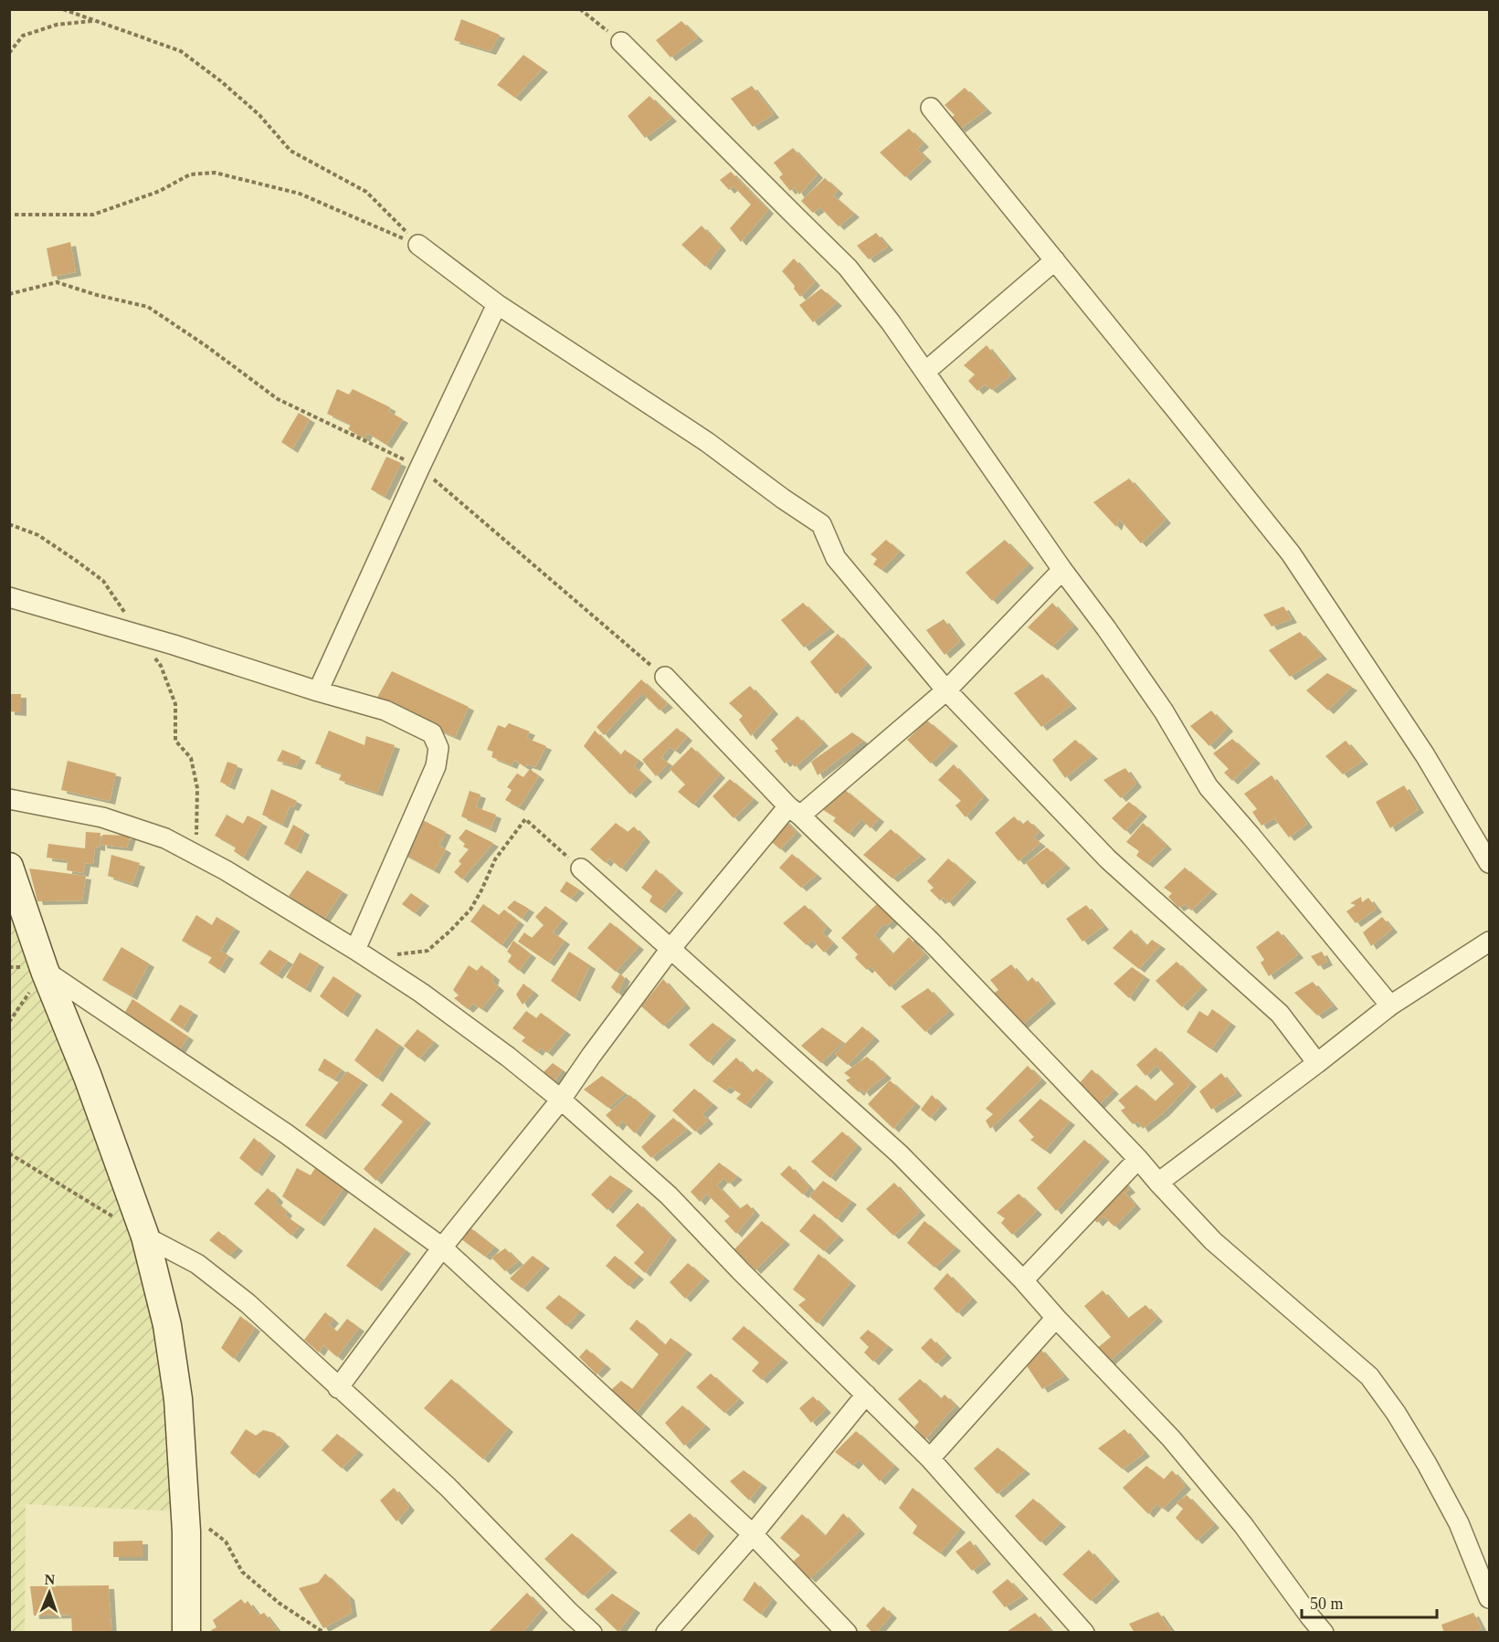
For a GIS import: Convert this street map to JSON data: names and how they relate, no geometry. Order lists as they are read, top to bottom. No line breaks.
{"scale_bar":"50 m","north":"top"}
